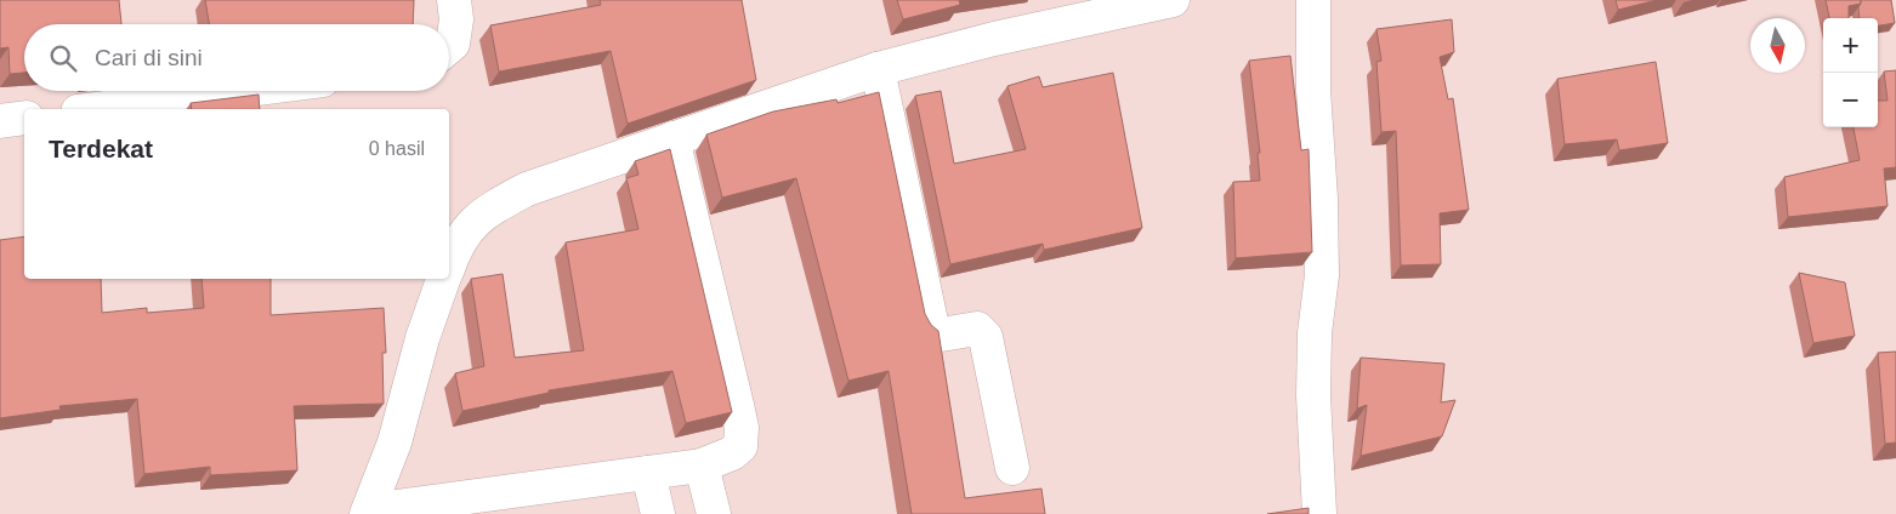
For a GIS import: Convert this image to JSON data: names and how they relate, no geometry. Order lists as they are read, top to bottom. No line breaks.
{"north":"bottom","page":{"map_buttons":["+","−"],"search":"Cari di sini","heading":["Terdekat","0 hasil"]}}
